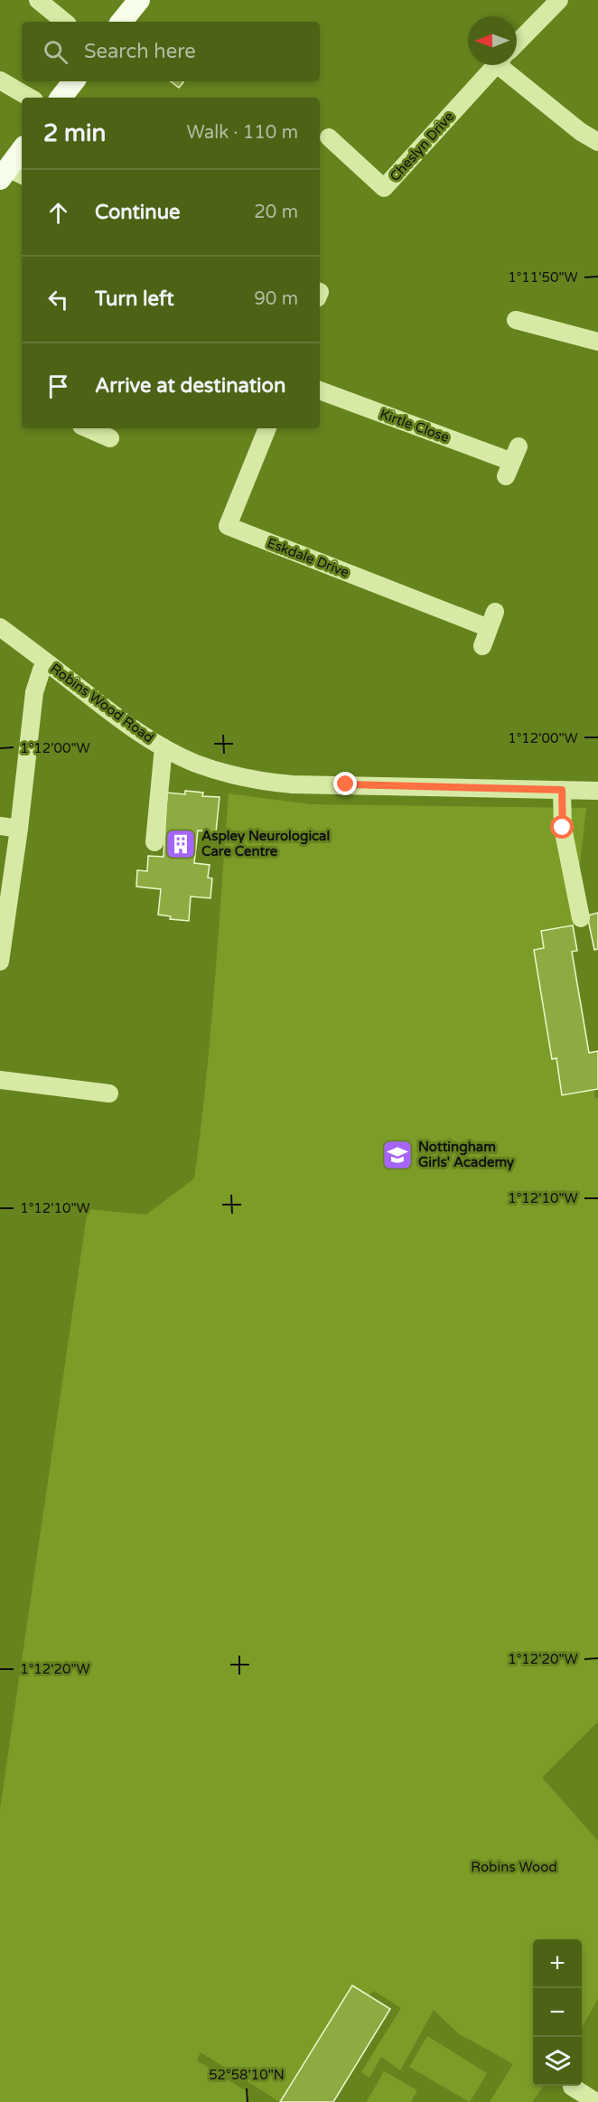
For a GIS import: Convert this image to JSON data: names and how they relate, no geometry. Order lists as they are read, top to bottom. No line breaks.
{"streets":{"street":["Cheslyn Drive","Kirtle Close","Eskdale Drive","Robins Wood Road"]},"parks":["Robins Wood"],"places":{"building":["Aspley Neurological Care Centre"],"school or university":["Nottingham Girls' Academy"]},"north":"left","page":{"search":"Search here","heading":["2 min","Walk · 110 m"],"list":[["Continue","20 m"],["Turn left","90 m"],"Arrive at destination"],"map_buttons":["+","−"]},"coordinates":["1°11'50\"W","1°12'00\"W","1°12'10\"W","1°12'20\"W","52°58'10\"N"]}
